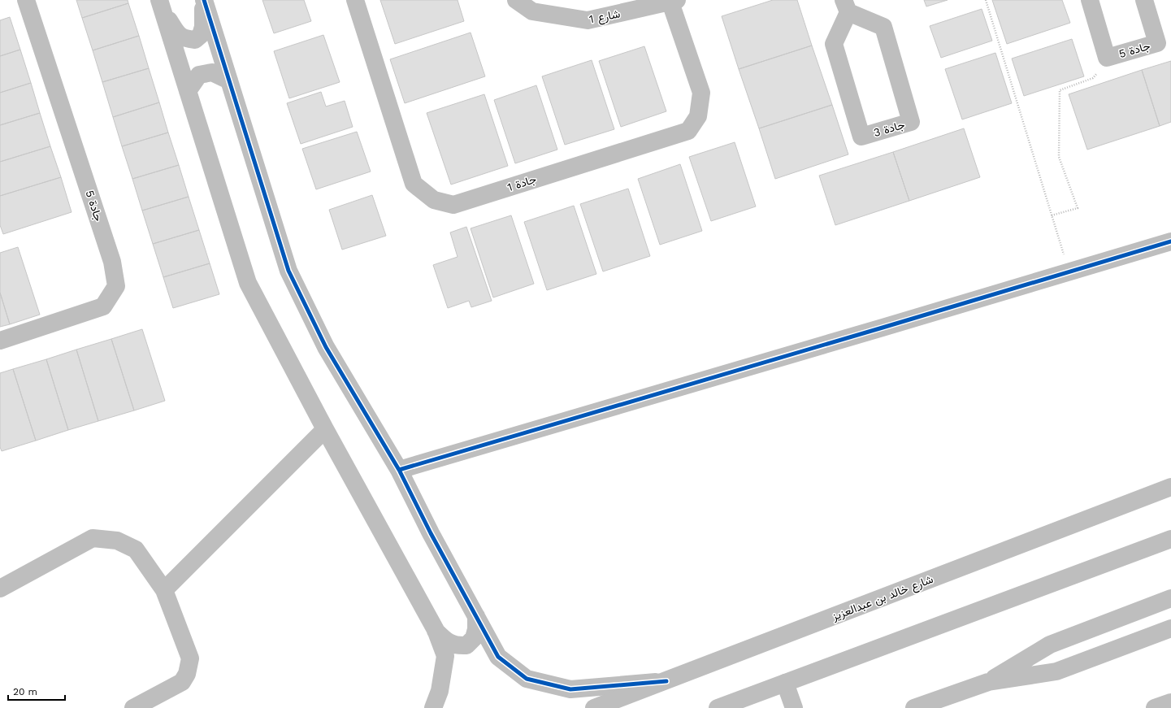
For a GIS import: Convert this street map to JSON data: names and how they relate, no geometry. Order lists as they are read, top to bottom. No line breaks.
{"streets":{"street":["شارع 1","جادة 5","جادة 3","جادة 1","شارع خالد بن عبدالعزيز"]},"crossings":[["شارع 1","جادة 1"]],"scale_bar":"20 m"}
